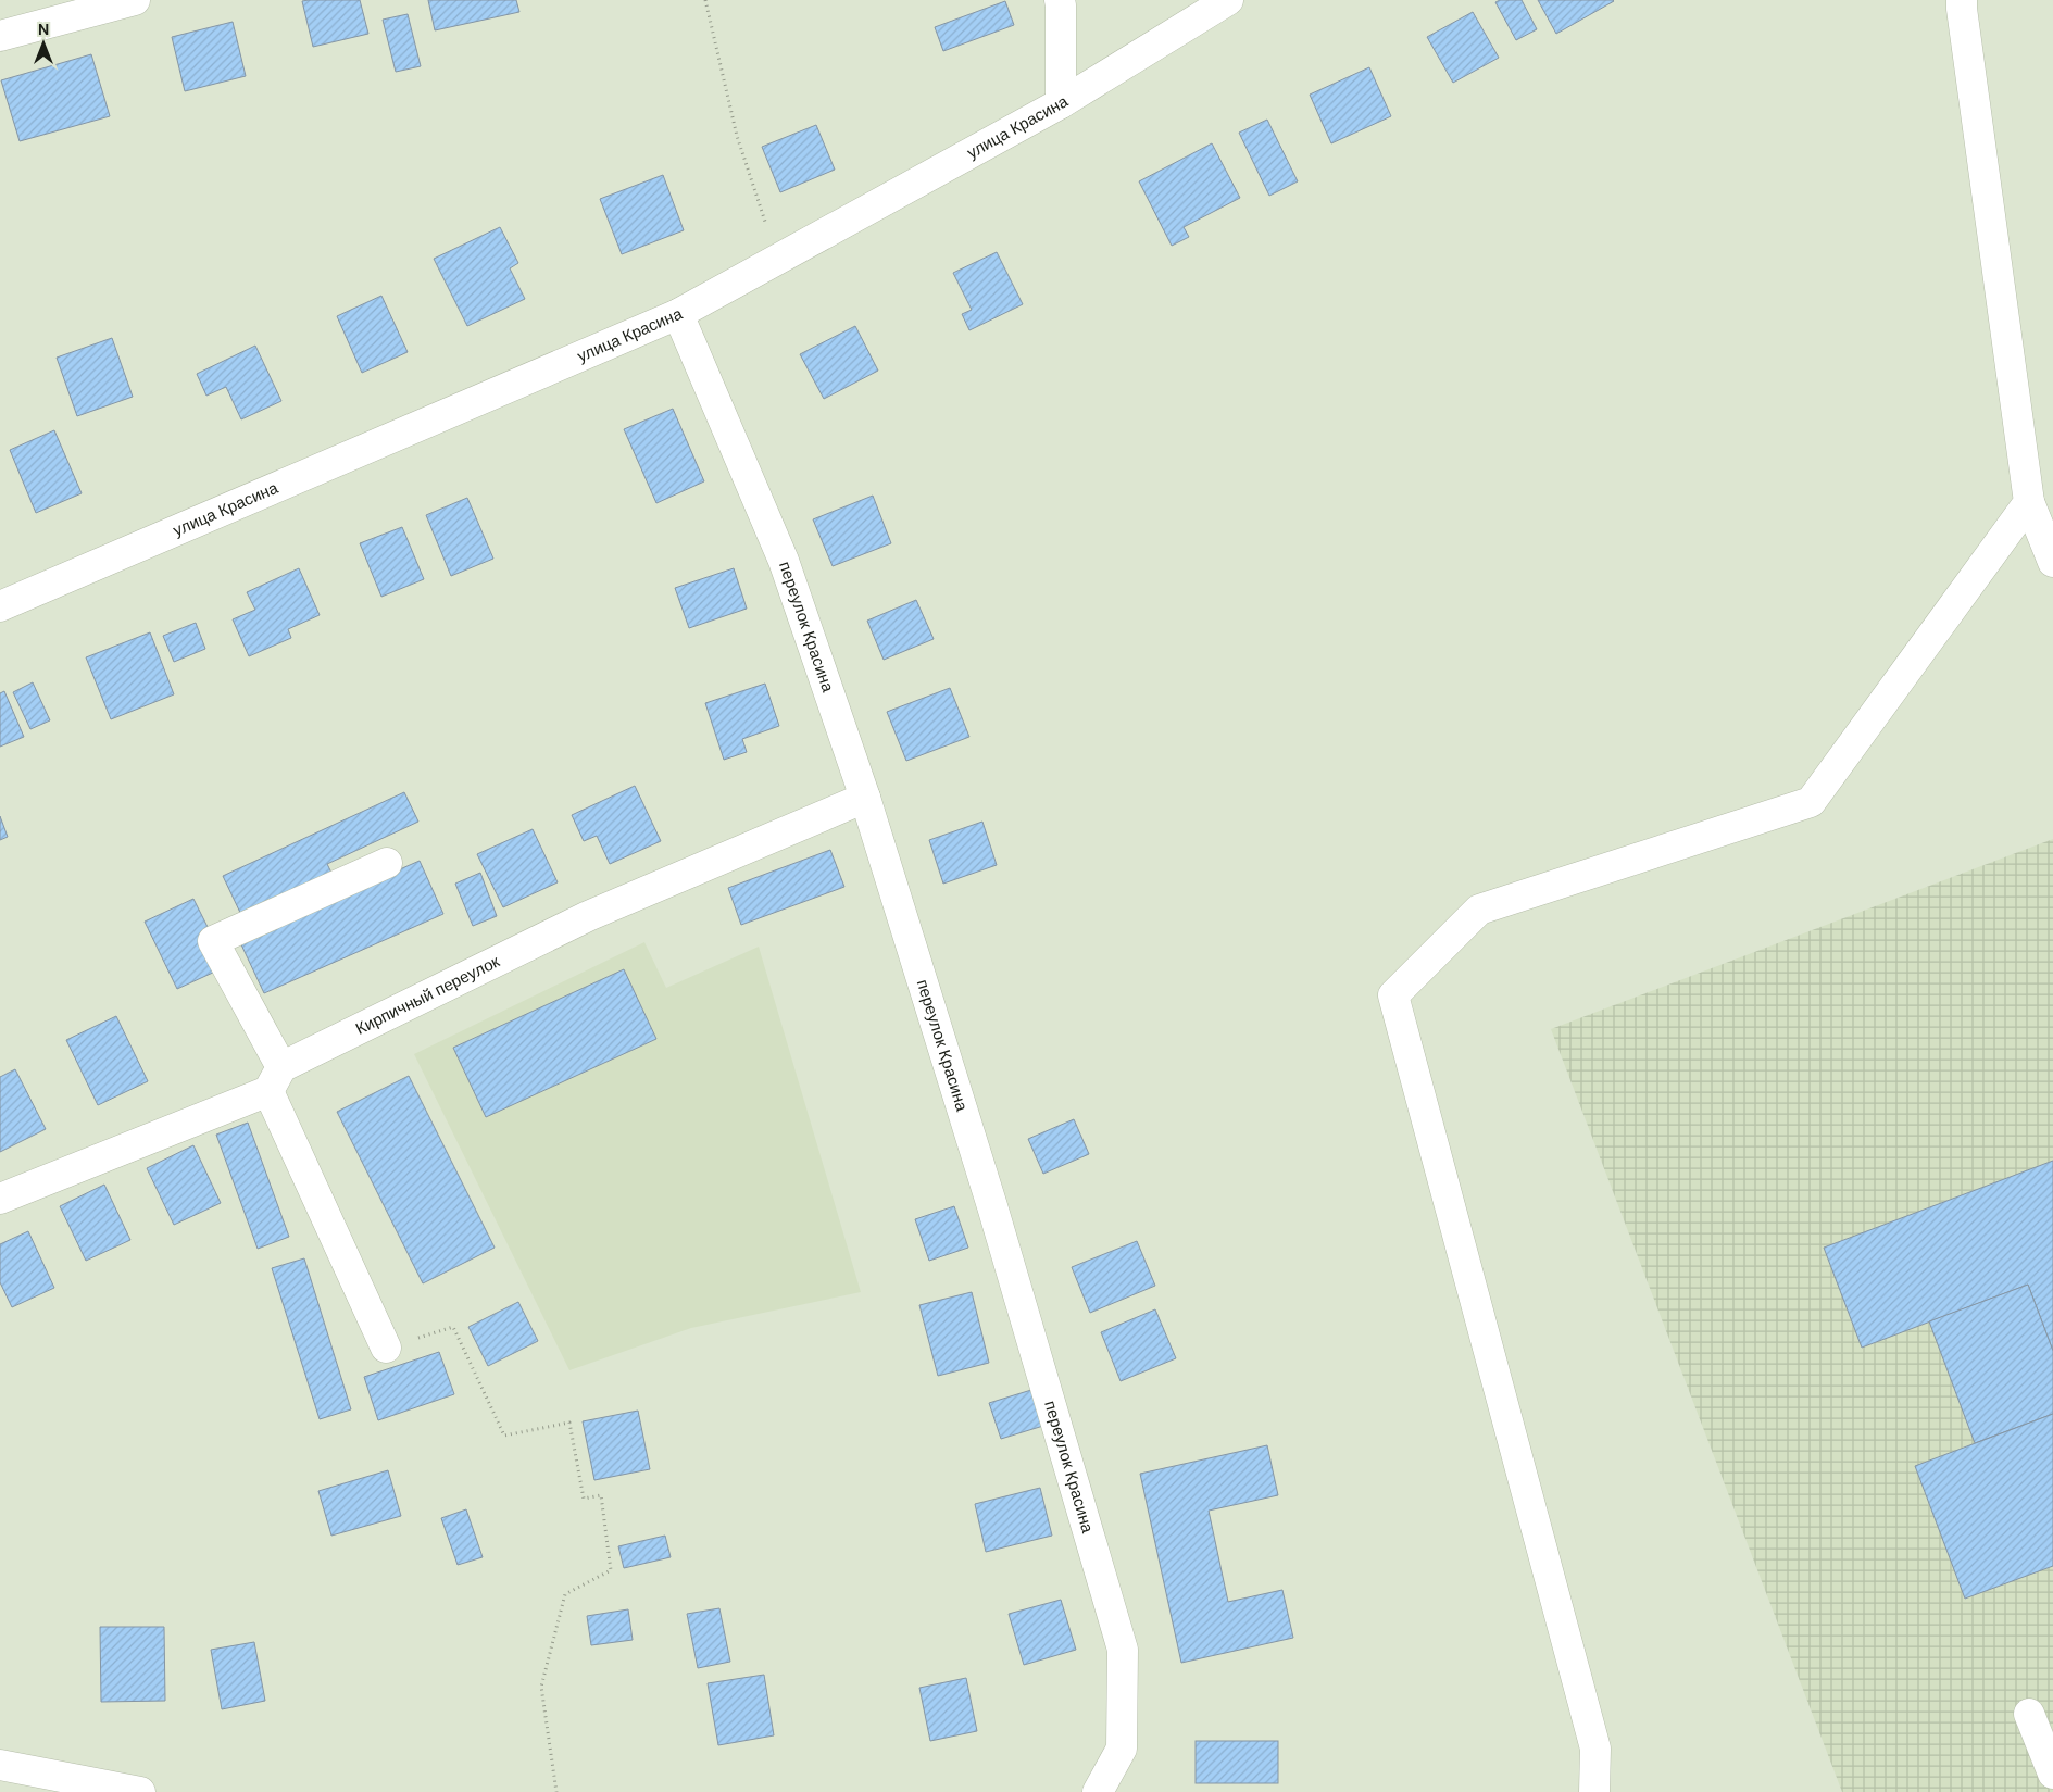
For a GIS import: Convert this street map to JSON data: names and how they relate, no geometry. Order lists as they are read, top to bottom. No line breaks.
{"streets":{"street":["улица Красина","переулок Красина","Кирпичный переулок"]},"crossings":[["улица Красина","переулок Красина"],["переулок Красина","Кирпичный переулок"]],"north":"top"}
